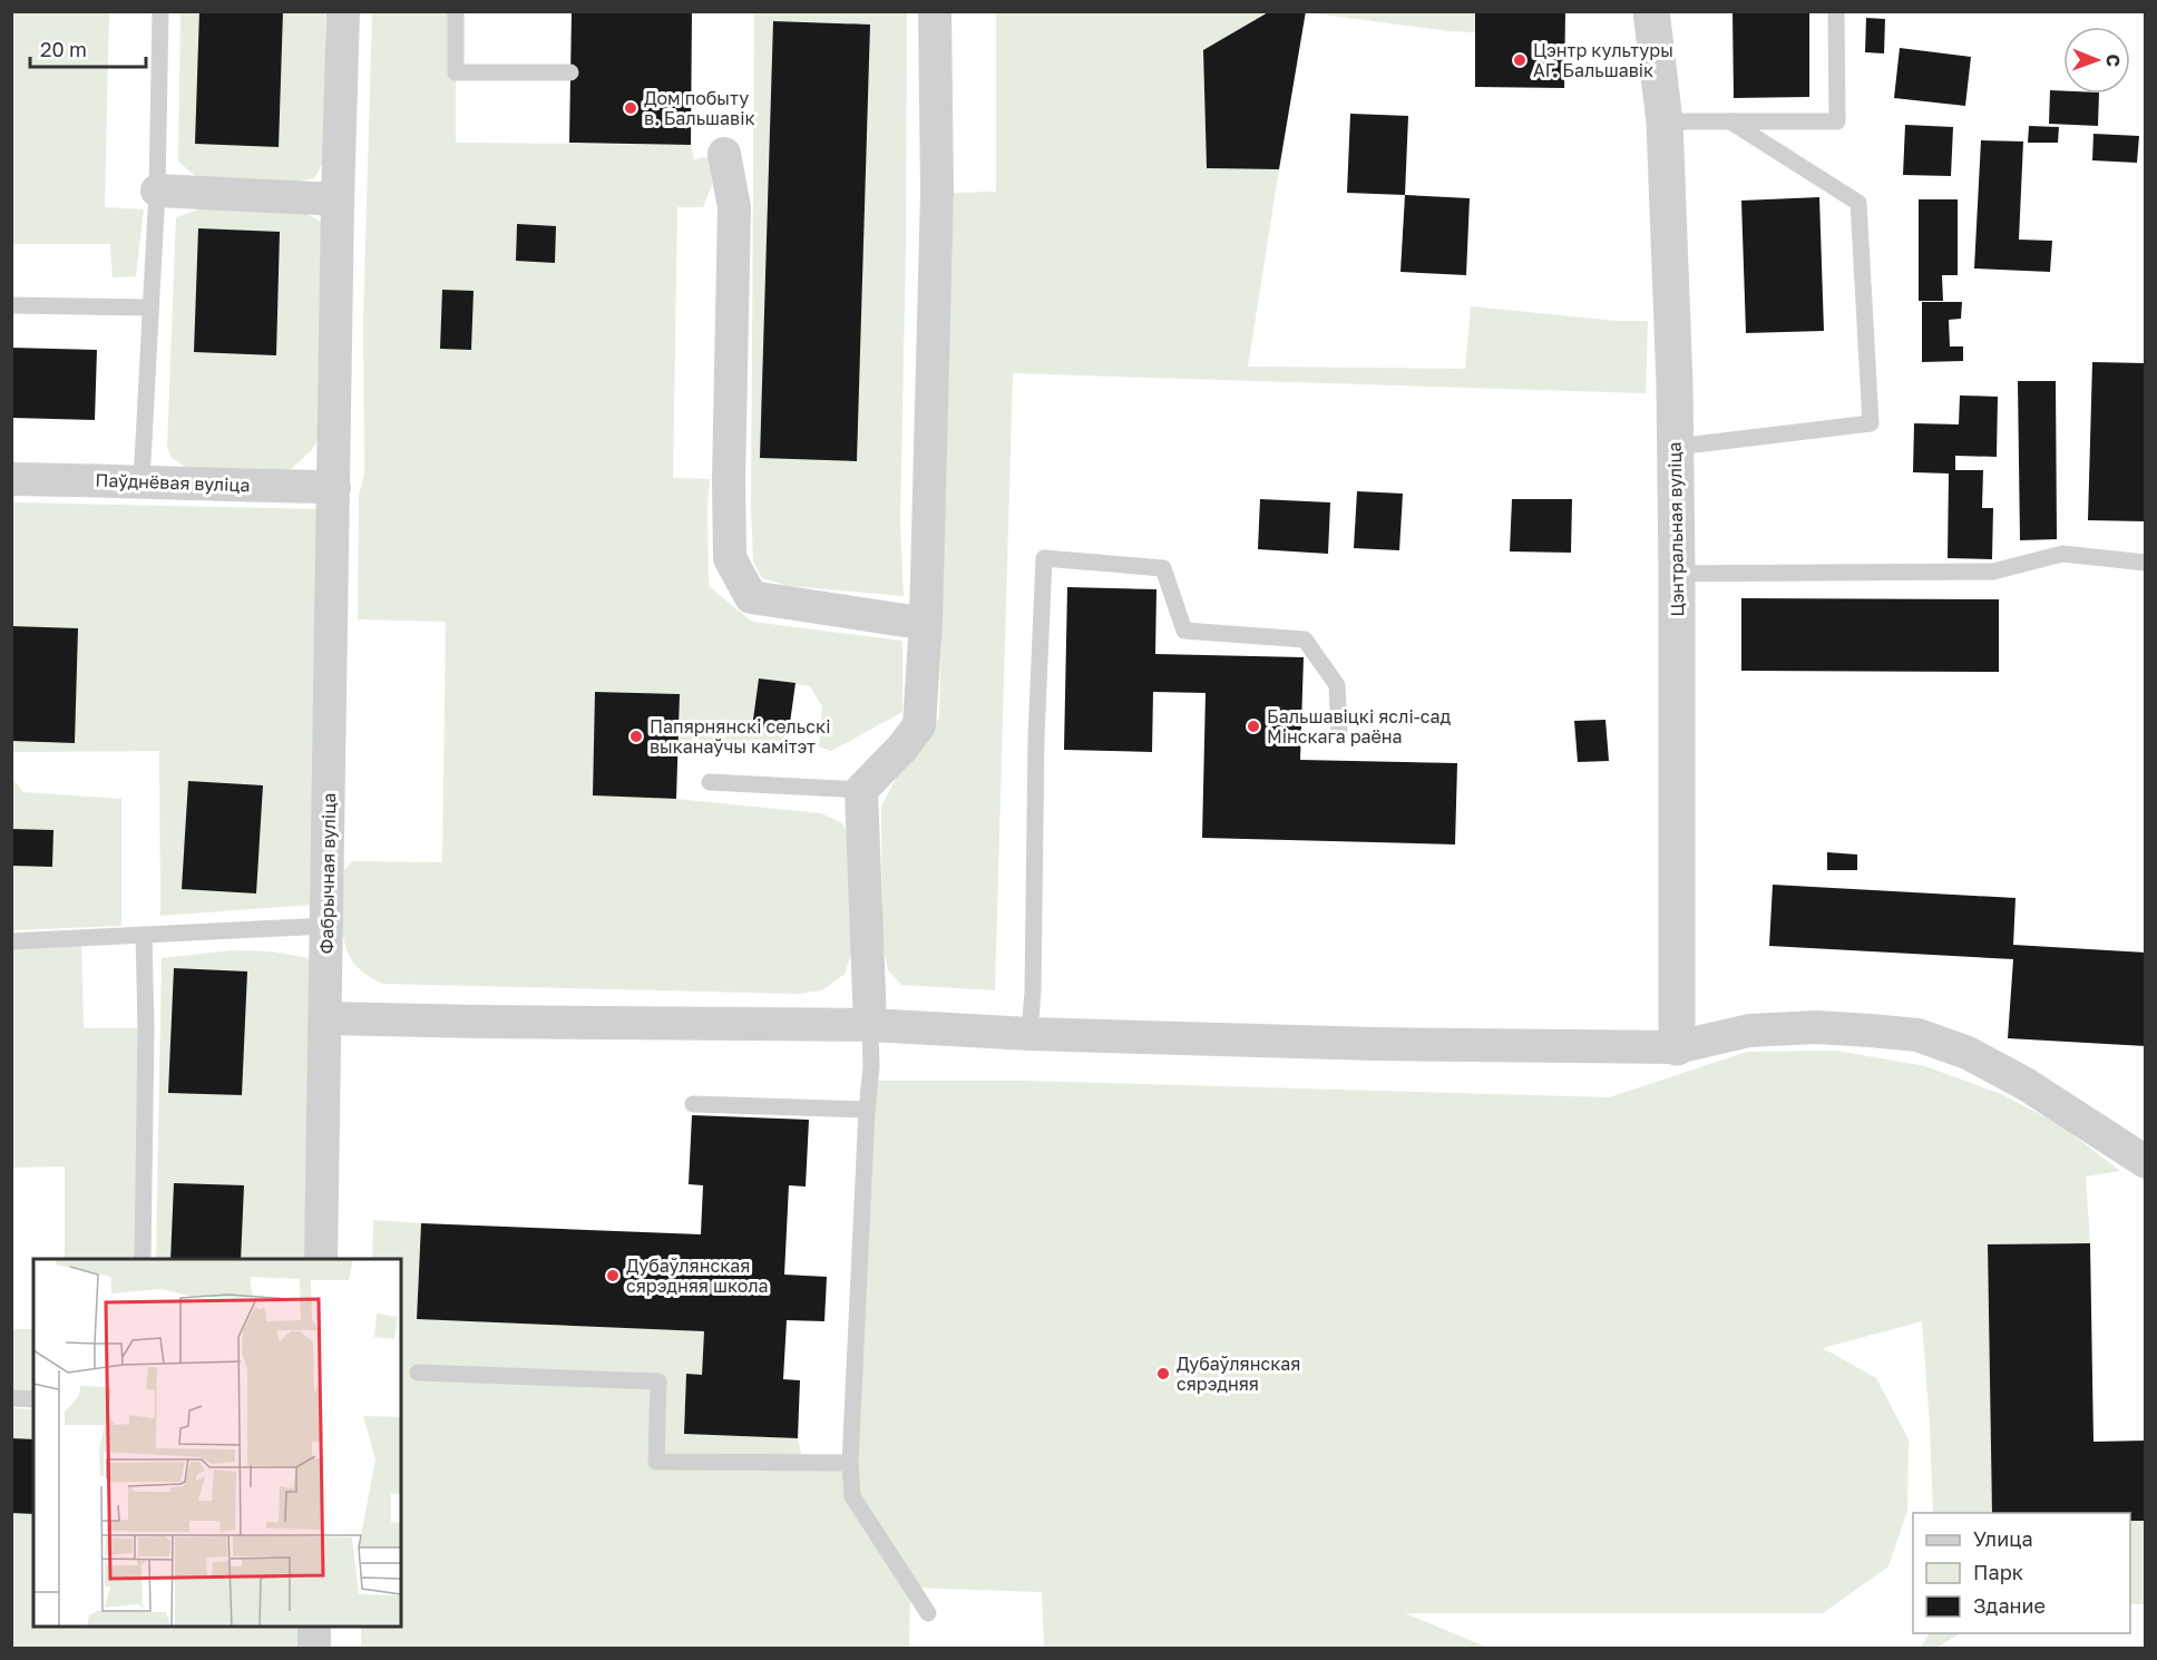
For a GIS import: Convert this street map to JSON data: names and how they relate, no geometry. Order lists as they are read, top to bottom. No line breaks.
{"streets":{"street":["Паўднёвая вуліца","Цэнтральная вуліца","Фабрычная вуліца"]},"crossings":[["Паўднёвая вуліца","Фабрычная вуліца"]],"places":["Цэнтр культуры АГ. Бальшавік","Дом побыту в. Бальшавік","Бальшавіцкі яслі-сад Мінскага раёна","Папярнянскі сельскі выканаўчы камітэт","Дубаўлянская сярэдняя школа","Дубаўлянская сярэдняя"],"legend":["Улица","Парк","Здание"],"scale_bar":"20 m","north":"right"}
